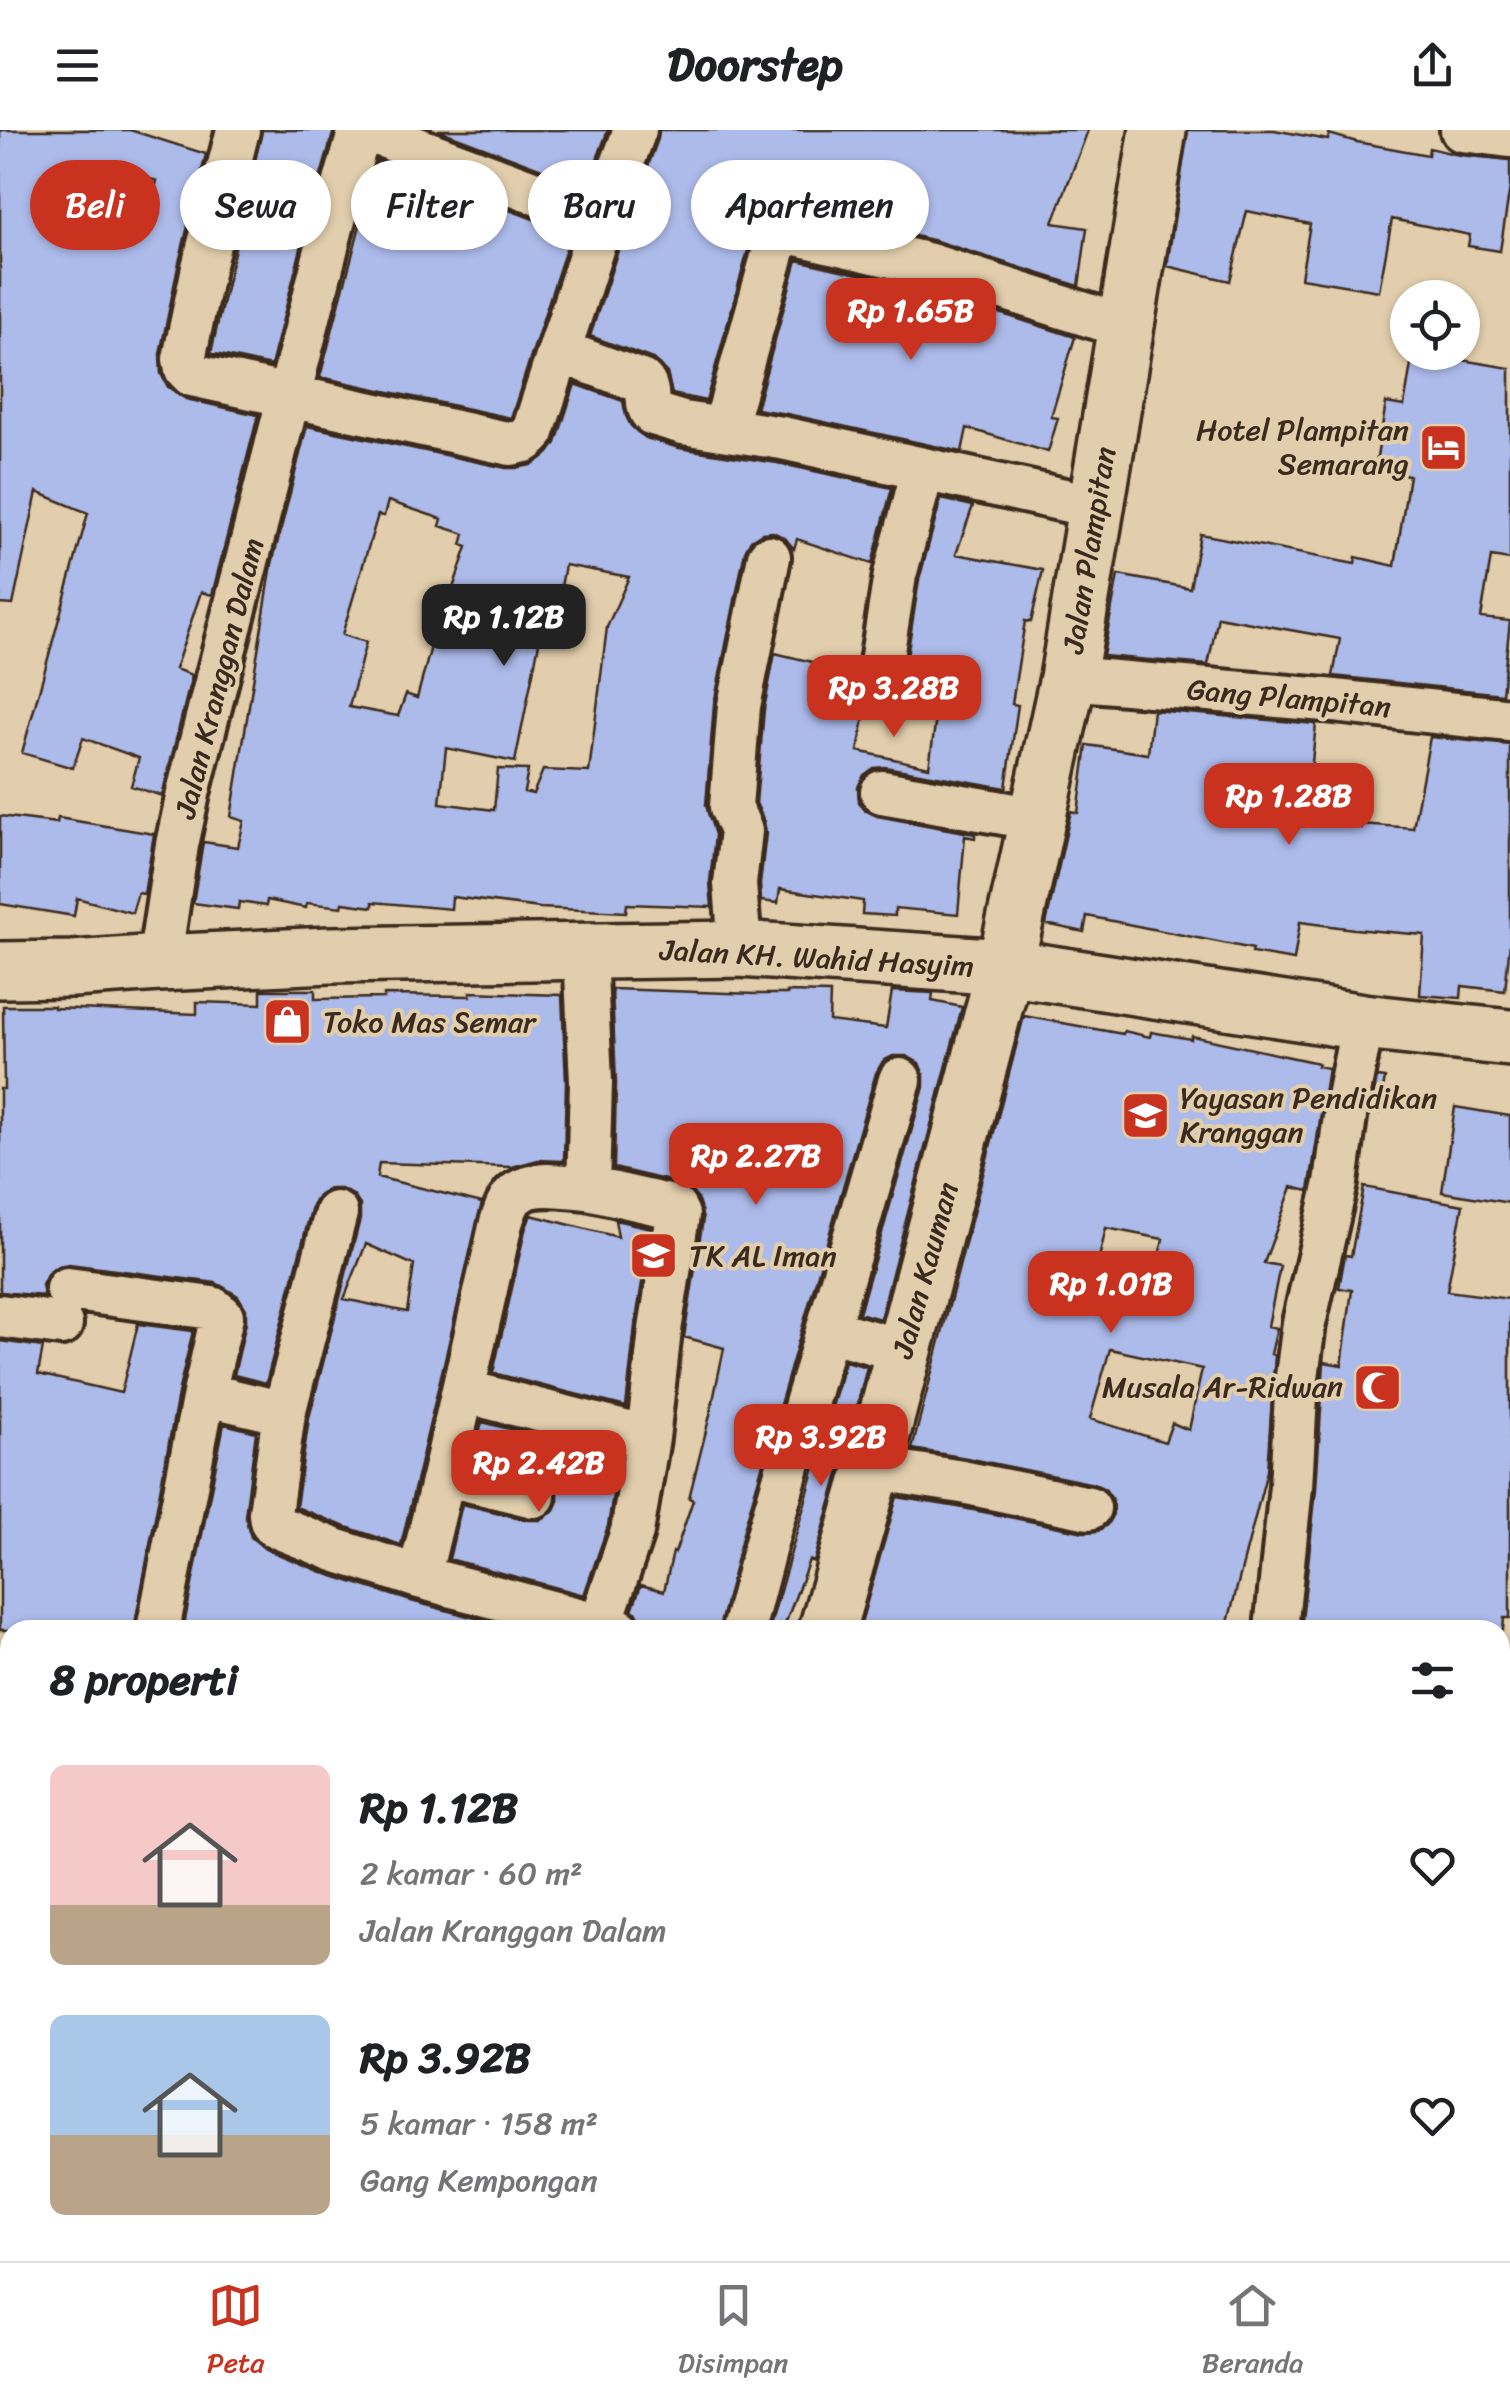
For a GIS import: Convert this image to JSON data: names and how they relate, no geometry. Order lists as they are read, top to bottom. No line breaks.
{"streets":{"street":["Jalan Plampitan","Jalan Kranggan Dalam","Gang Plampitan","Jalan KH. Wahid Hasyim","Jalan Kauman"]},"crossings":[["Jalan Plampitan","Gang Plampitan"],["Jalan Plampitan","Jalan KH. Wahid Hasyim"],["Jalan Plampitan","Jalan Kauman"],["Jalan Kranggan Dalam","Jalan KH. Wahid Hasyim"],["Jalan KH. Wahid Hasyim","Jalan Kauman"]],"places":{"hotel":["Hotel Plampitan Semarang"],"shop":["Toko Mas Semar"],"school or university":["Yayasan Pendidikan Kranggan","TK AL Iman"],"mosque":["Musala Ar-Ridwan"]},"page":{"header":"Doorstep","chip":["Beli","Sewa","Filter","Baru","Apartemen"],"price":["Rp 1.65B","Rp 1.12B","Rp 3.28B","Rp 1.28B","Rp 2.27B","Rp 1.01B","Rp 3.92B","Rp 2.42B"],"heading":"8 properti","list":[{"name":"Rp 1.12B","note":"2 kamar · 60 m² · Jalan Kranggan Dalam"},{"name":"Rp 3.92B","note":"5 kamar · 158 m² · Gang Kempongan"}],"tabs":["Peta","Disimpan","Beranda"]}}
